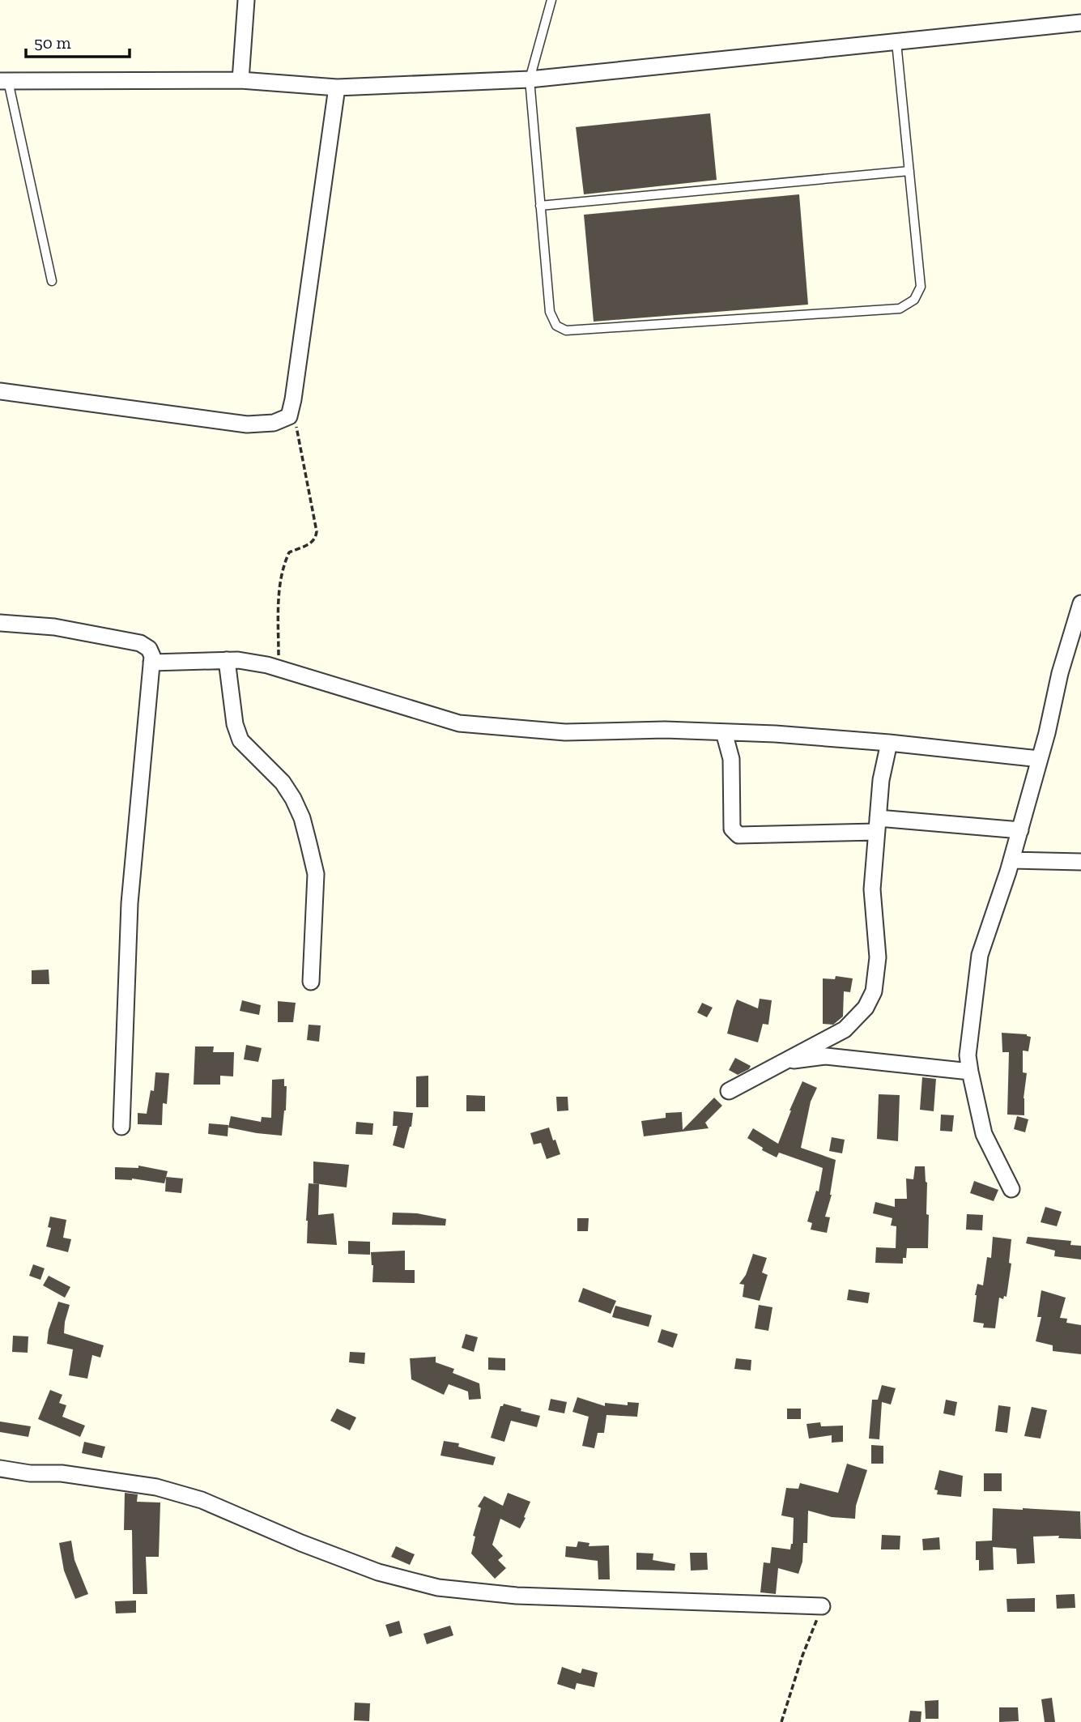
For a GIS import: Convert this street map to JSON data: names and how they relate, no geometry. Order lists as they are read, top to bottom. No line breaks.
{"scale_bar":"50 m"}
